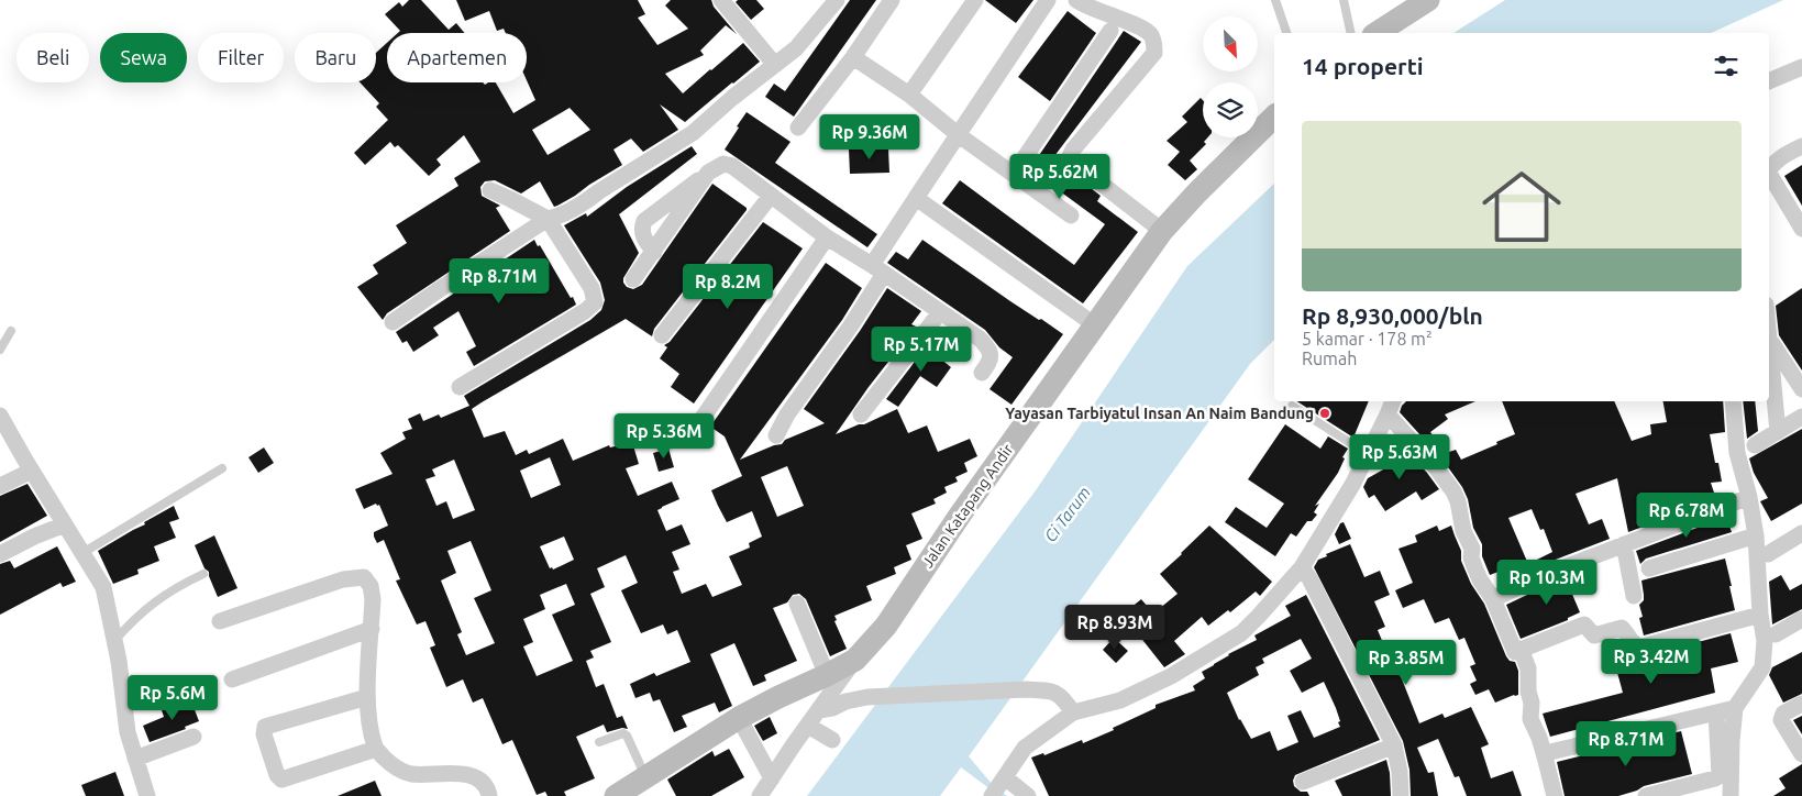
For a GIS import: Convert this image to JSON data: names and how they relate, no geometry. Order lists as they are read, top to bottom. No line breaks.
{"streets":{"street":["Jalan Katapang Andir"]},"water":["Ci Tarum"],"places":["Yayasan Tarbiyatul Insan An Naim Bandung"],"north":"bottom right","page":{"chip":["Beli","Sewa","Filter","Baru","Apartemen"],"heading":"14 properti","list":[{"name":"Rp 8,930,000/bln","note":"5 kamar · 178 m² · Rumah"}],"price":["Rp 9.36M","Rp 5.62M","Rp 8.71M","Rp 8.2M","Rp 5.17M","Rp 5.36M","Rp 5.63M","Rp 6.78M","Rp 10.3M","Rp 8.93M","Rp 3.42M","Rp 3.85M","Rp 5.6M","Rp 8.71M"]}}
